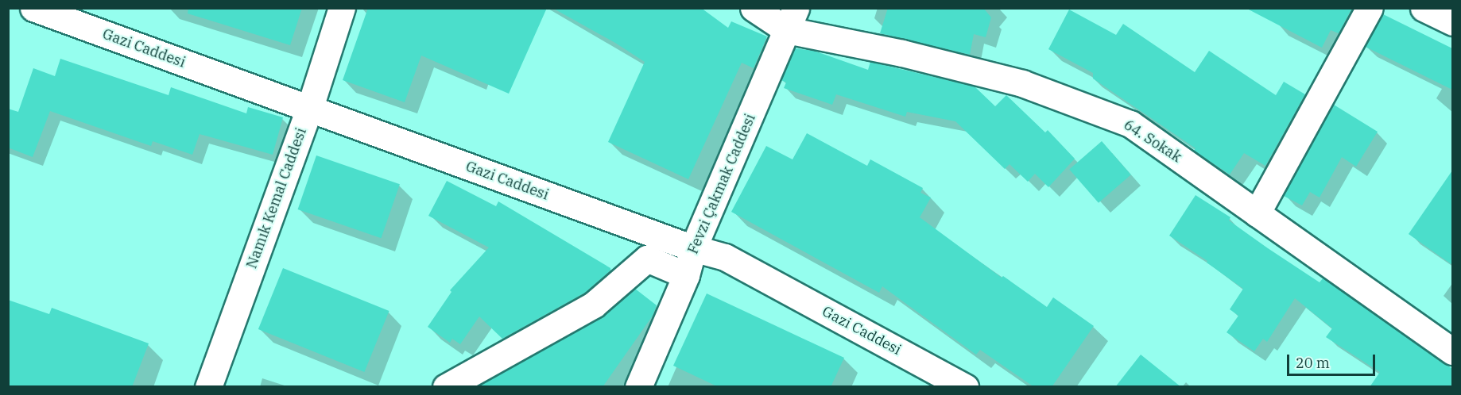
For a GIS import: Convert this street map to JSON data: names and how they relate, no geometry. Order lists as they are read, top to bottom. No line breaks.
{"streets":{"street":["Gazi Caddesi","64. Sokak","Fevzi Çakmak Caddesi","Namık Kemal Caddesi"]},"crossings":[["Gazi Caddesi","Fevzi Çakmak Caddesi"],["Gazi Caddesi","Namık Kemal Caddesi"],["64. Sokak","Fevzi Çakmak Caddesi"]],"scale_bar":"20 m"}
